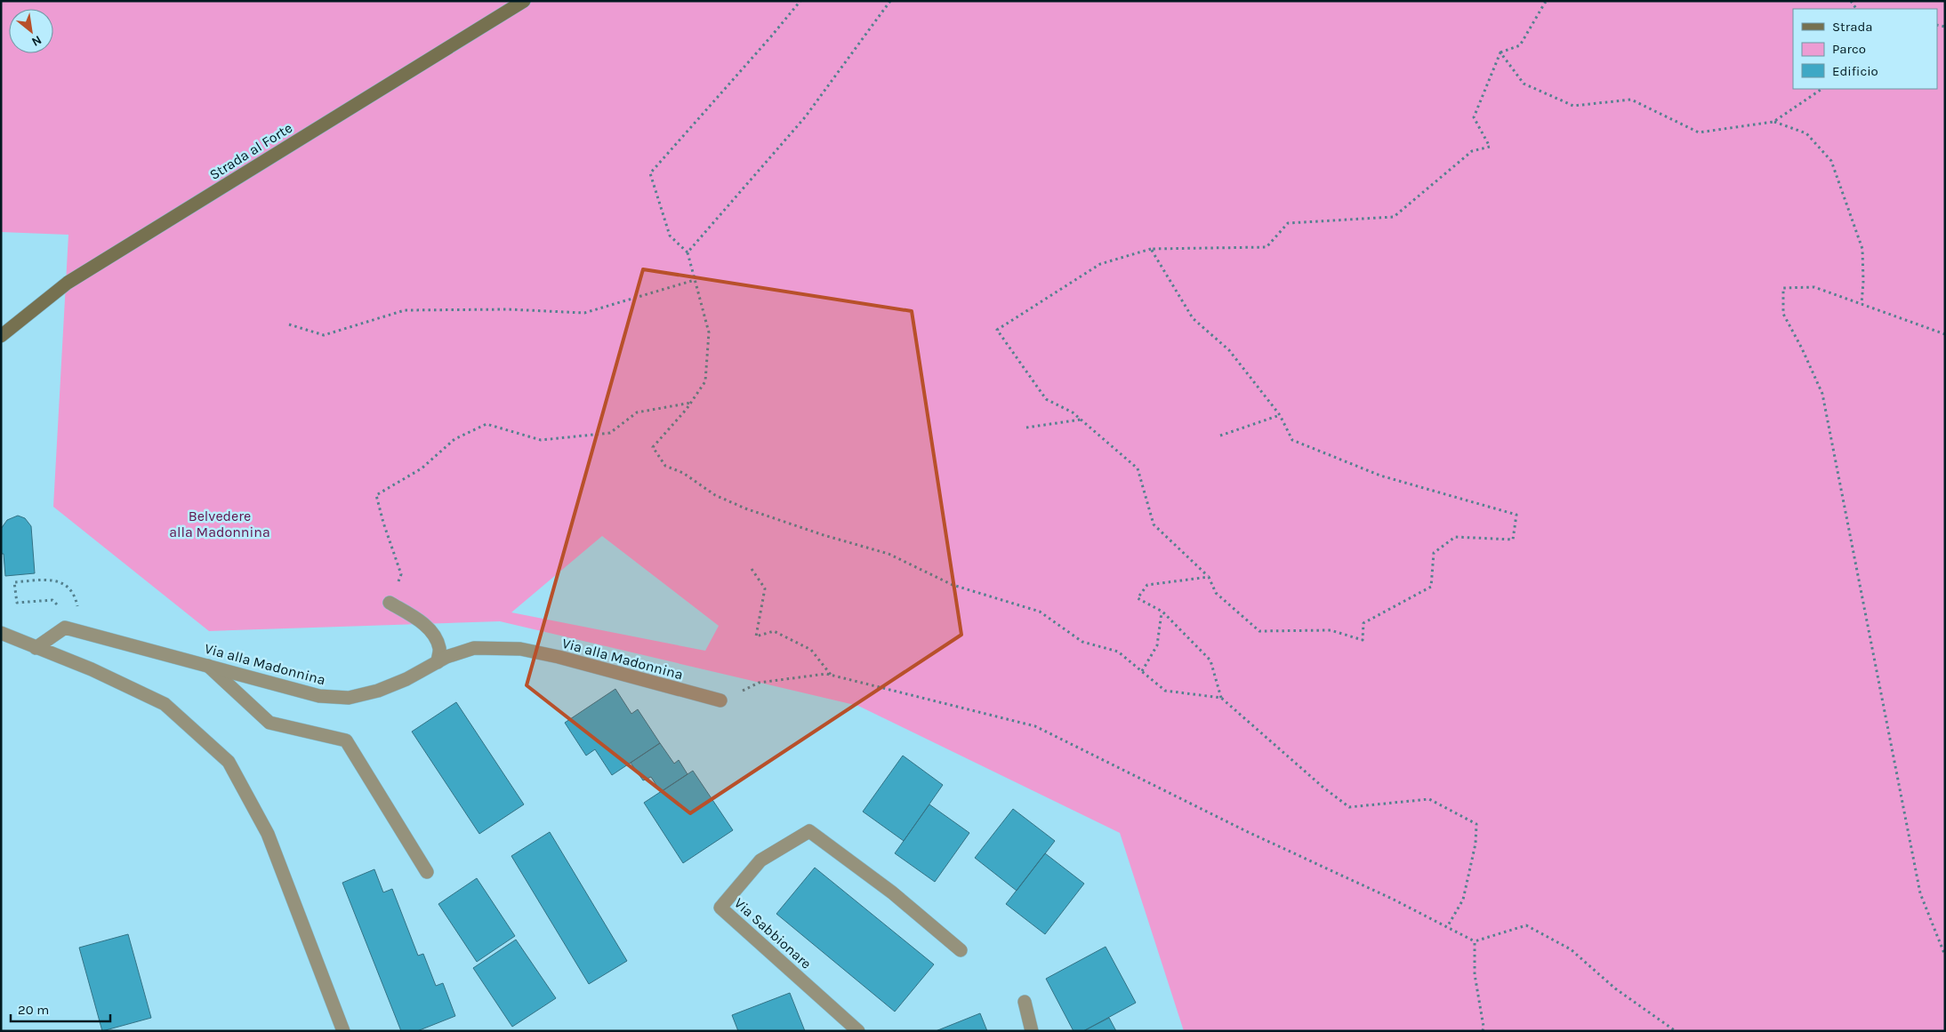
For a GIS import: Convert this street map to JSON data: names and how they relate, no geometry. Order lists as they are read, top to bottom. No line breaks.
{"streets":{"street":["Strada al Forte","Via alla Madonnina","Via Sabbionare"]},"parks":["Belvedere alla Madonnina"],"legend":["Strada","Parco","Edificio"],"scale_bar":"20 m","north":"bottom right"}
